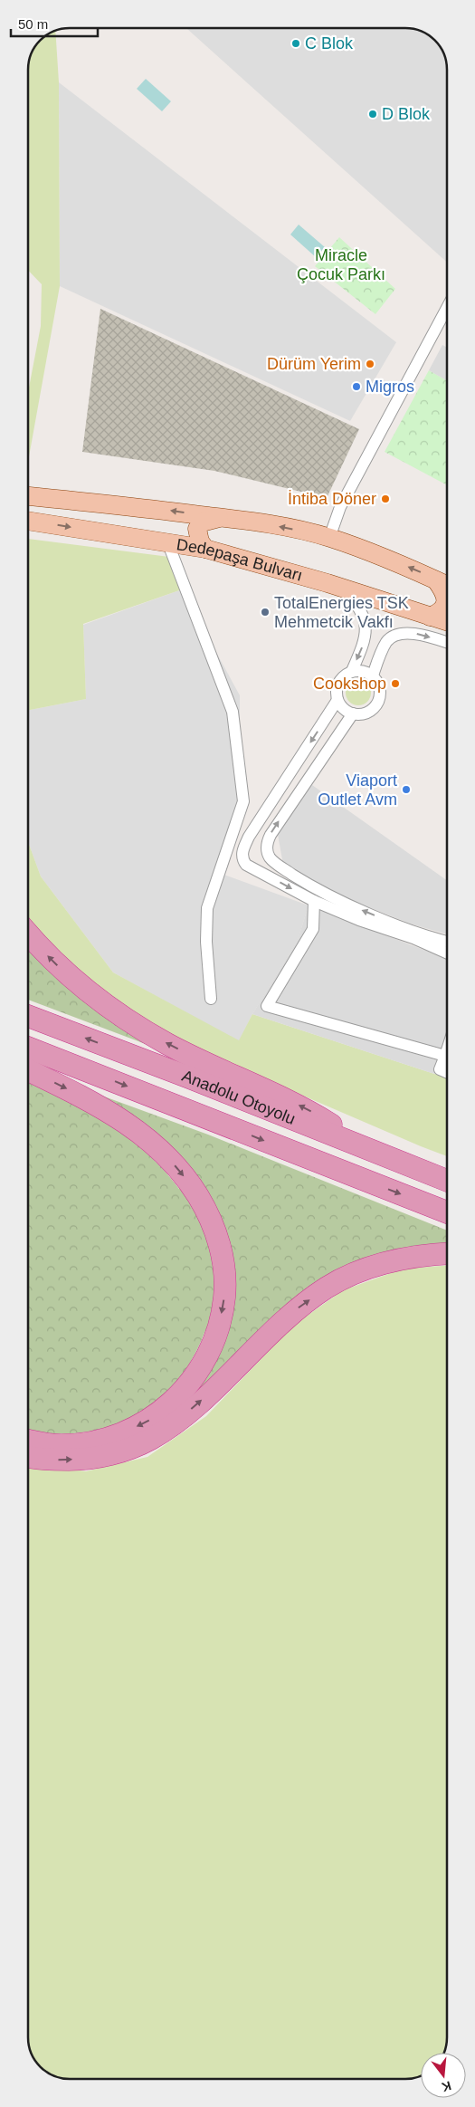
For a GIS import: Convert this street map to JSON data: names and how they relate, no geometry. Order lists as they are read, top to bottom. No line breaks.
{"streets":{"highway":["Anadolu Otoyolu"],"main road":["Dedepaşa Bulvarı"]},"parks":["Miracle Çocuk Parkı"],"places":["C Blok","D Blok","Dürüm Yerim","Migros","İntiba Döner","TotalEnergies TSK Mehmetcik Vakfı","Cookshop","Viaport Outlet Avm"],"scale_bar":"50 m","north":"bottom"}
